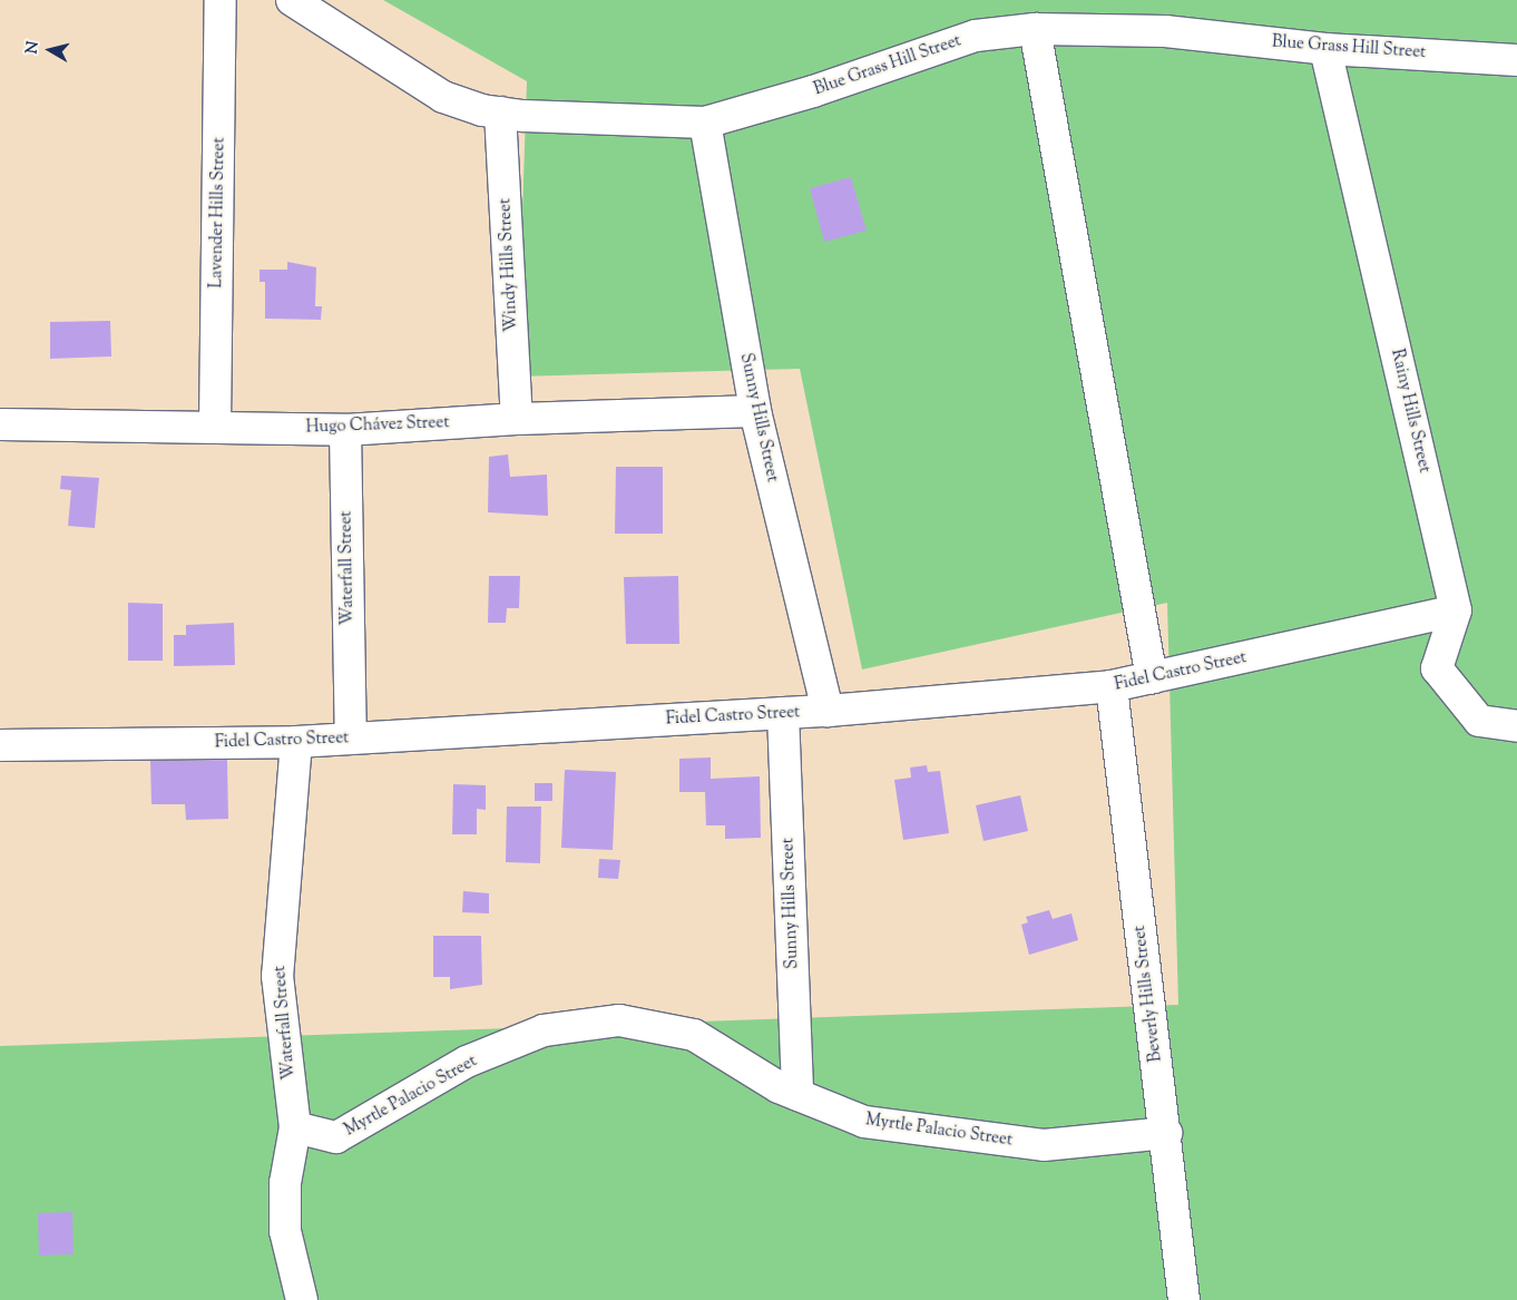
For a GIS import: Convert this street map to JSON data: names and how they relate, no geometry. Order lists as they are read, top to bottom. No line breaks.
{"streets":{"street":["Blue Grass Hill Street","Lavender Hills Street","Windy Hills Street","Rainy Hills Street","Sunny Hills Street","Hugo Chávez Street","Waterfall Street","Fidel Castro Street","Beverly Hills Street","Myrtle Palacio Street"]},"crossings":[["Blue Grass Hill Street","Windy Hills Street"],["Blue Grass Hill Street","Rainy Hills Street"],["Blue Grass Hill Street","Sunny Hills Street"],["Lavender Hills Street","Hugo Chávez Street"],["Windy Hills Street","Hugo Chávez Street"],["Rainy Hills Street","Fidel Castro Street"],["Sunny Hills Street","Hugo Chávez Street"],["Sunny Hills Street","Fidel Castro Street"],["Sunny Hills Street","Myrtle Palacio Street"],["Hugo Chávez Street","Waterfall Street"],["Waterfall Street","Fidel Castro Street"],["Waterfall Street","Myrtle Palacio Street"],["Fidel Castro Street","Beverly Hills Street"],["Beverly Hills Street","Myrtle Palacio Street"]],"north":"left"}
